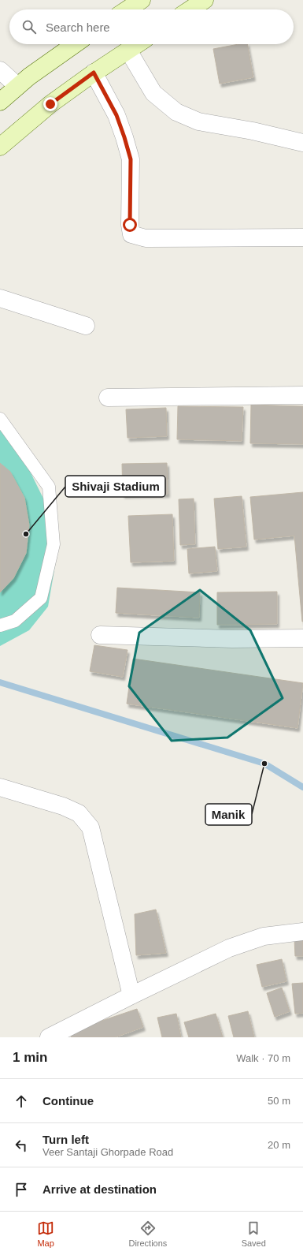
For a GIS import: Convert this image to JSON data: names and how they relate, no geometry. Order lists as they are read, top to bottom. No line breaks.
{"places":["Shivaji Stadium","Manik"],"page":{"search":"Search here","heading":["1 min","Walk · 70 m"],"list":[["Continue","50 m"],["Turn left","Veer Santaji Ghorpade Road","20 m"],"Arrive at destination"],"nav":["Map","Directions","Saved"]}}
